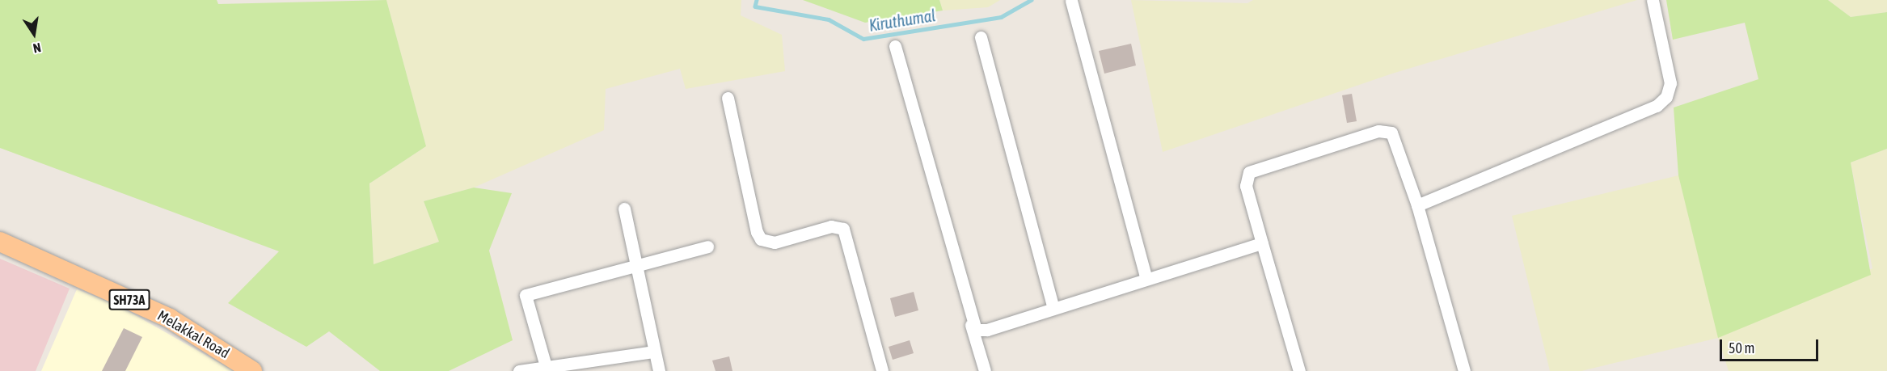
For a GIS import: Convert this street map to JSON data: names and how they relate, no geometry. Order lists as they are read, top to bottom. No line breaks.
{"streets":{"main road":["SH73A","Melakkal Road"]},"water":["Kiruthumal"],"scale_bar":"50 m","north":"bottom"}
